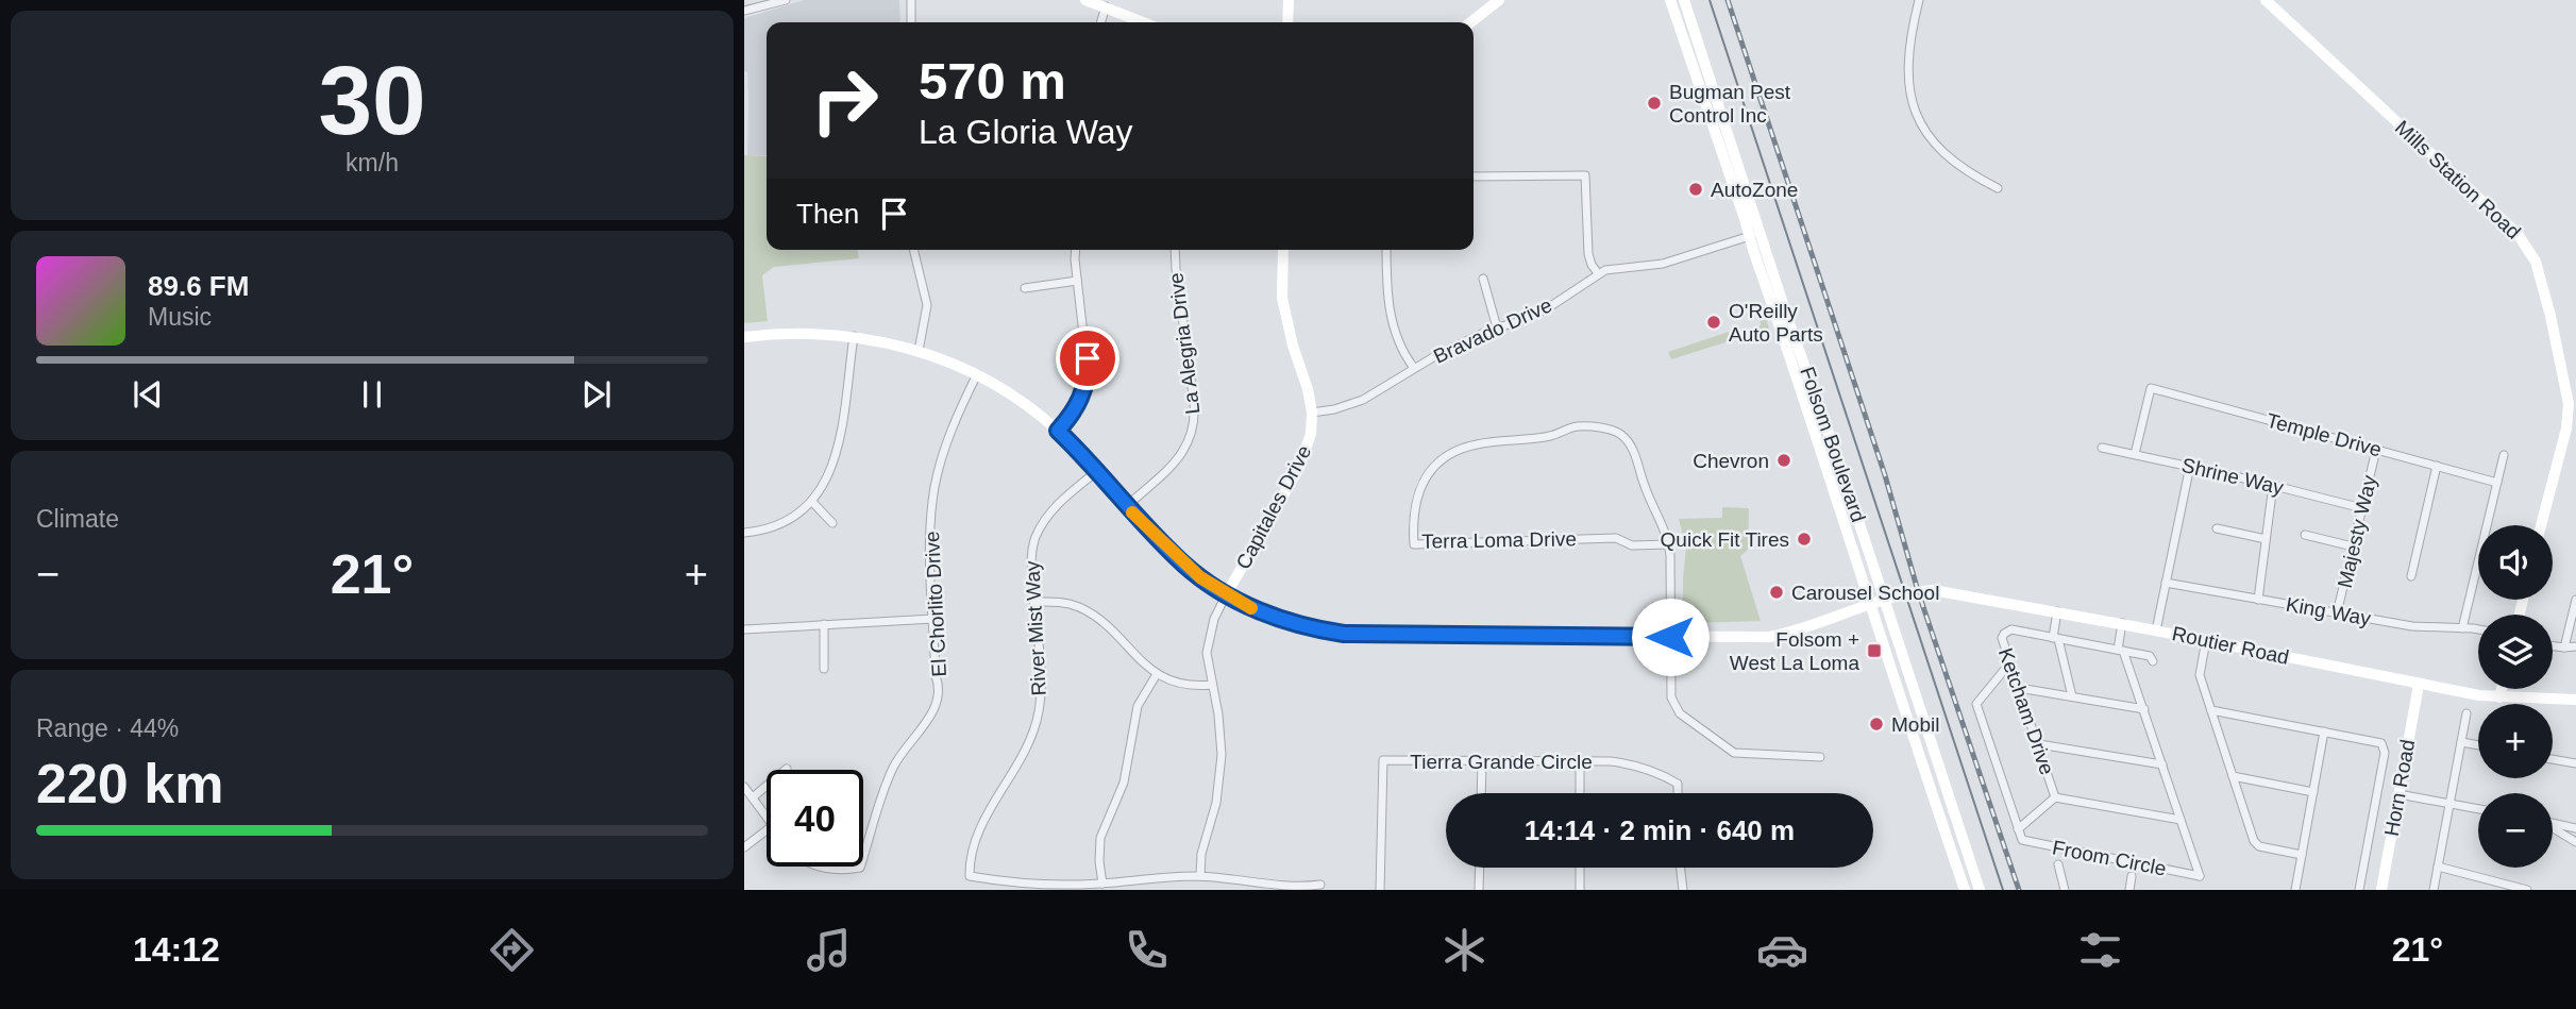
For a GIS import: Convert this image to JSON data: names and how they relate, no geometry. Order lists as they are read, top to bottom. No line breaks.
{"streets":{"street":["Mills Station Road","Bravado Drive","La Alegria Drive","Temple Drive","Folsom Boulevard","Shrine Way","Capitales Drive","Majesty Way","Terra Loma Drive","El Chorlito Drive","King Way","River Mist Way","Routier Road","Ketcham Drive","Tierra Grande Circle","Horn Road","Froom Circle"]},"crossings":[["Bravado Drive","Folsom Boulevard"],["Bravado Drive","Capitales Drive"],["La Alegria Drive","Routier Road"],["Temple Drive","Shrine Way"],["Temple Drive","Majesty Way"],["Folsom Boulevard","Routier Road"],["Shrine Way","Majesty Way"],["Capitales Drive","Routier Road"],["Majesty Way","King Way"],["Terra Loma Drive","Routier Road"],["El Chorlito Drive","Routier Road"],["River Mist Way","Routier Road"],["Routier Road","Horn Road"],["Ketcham Drive","Froom Circle"]],"places":{"other":["Bugman Pest Control Inc","AutoZone","O'Reilly Auto Parts","Chevron","Quick Fit Tires","Carousel School","Mobil"],"transit":["Folsom + West La Loma"]},"page":{"tile":[["30","km/h"],"Climate",["Range · 44%","220 km"]],"turn":["570 m","La Gloria Way"],"then":"Then","song":["89.6 FM","Music"],"map_buttons":["+","−"],"heat":["−","21°","+"],"limit":"40","trip":"14:14 · 2 min · 640 m","tabs":["14:12","21°"]}}
